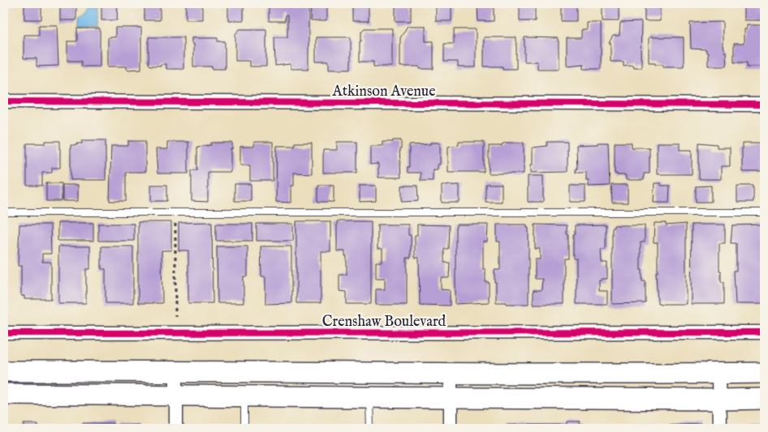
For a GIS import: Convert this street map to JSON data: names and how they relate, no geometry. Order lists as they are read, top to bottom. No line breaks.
{"streets":{"street":["Atkinson Avenue","Crenshaw Boulevard"]}}
